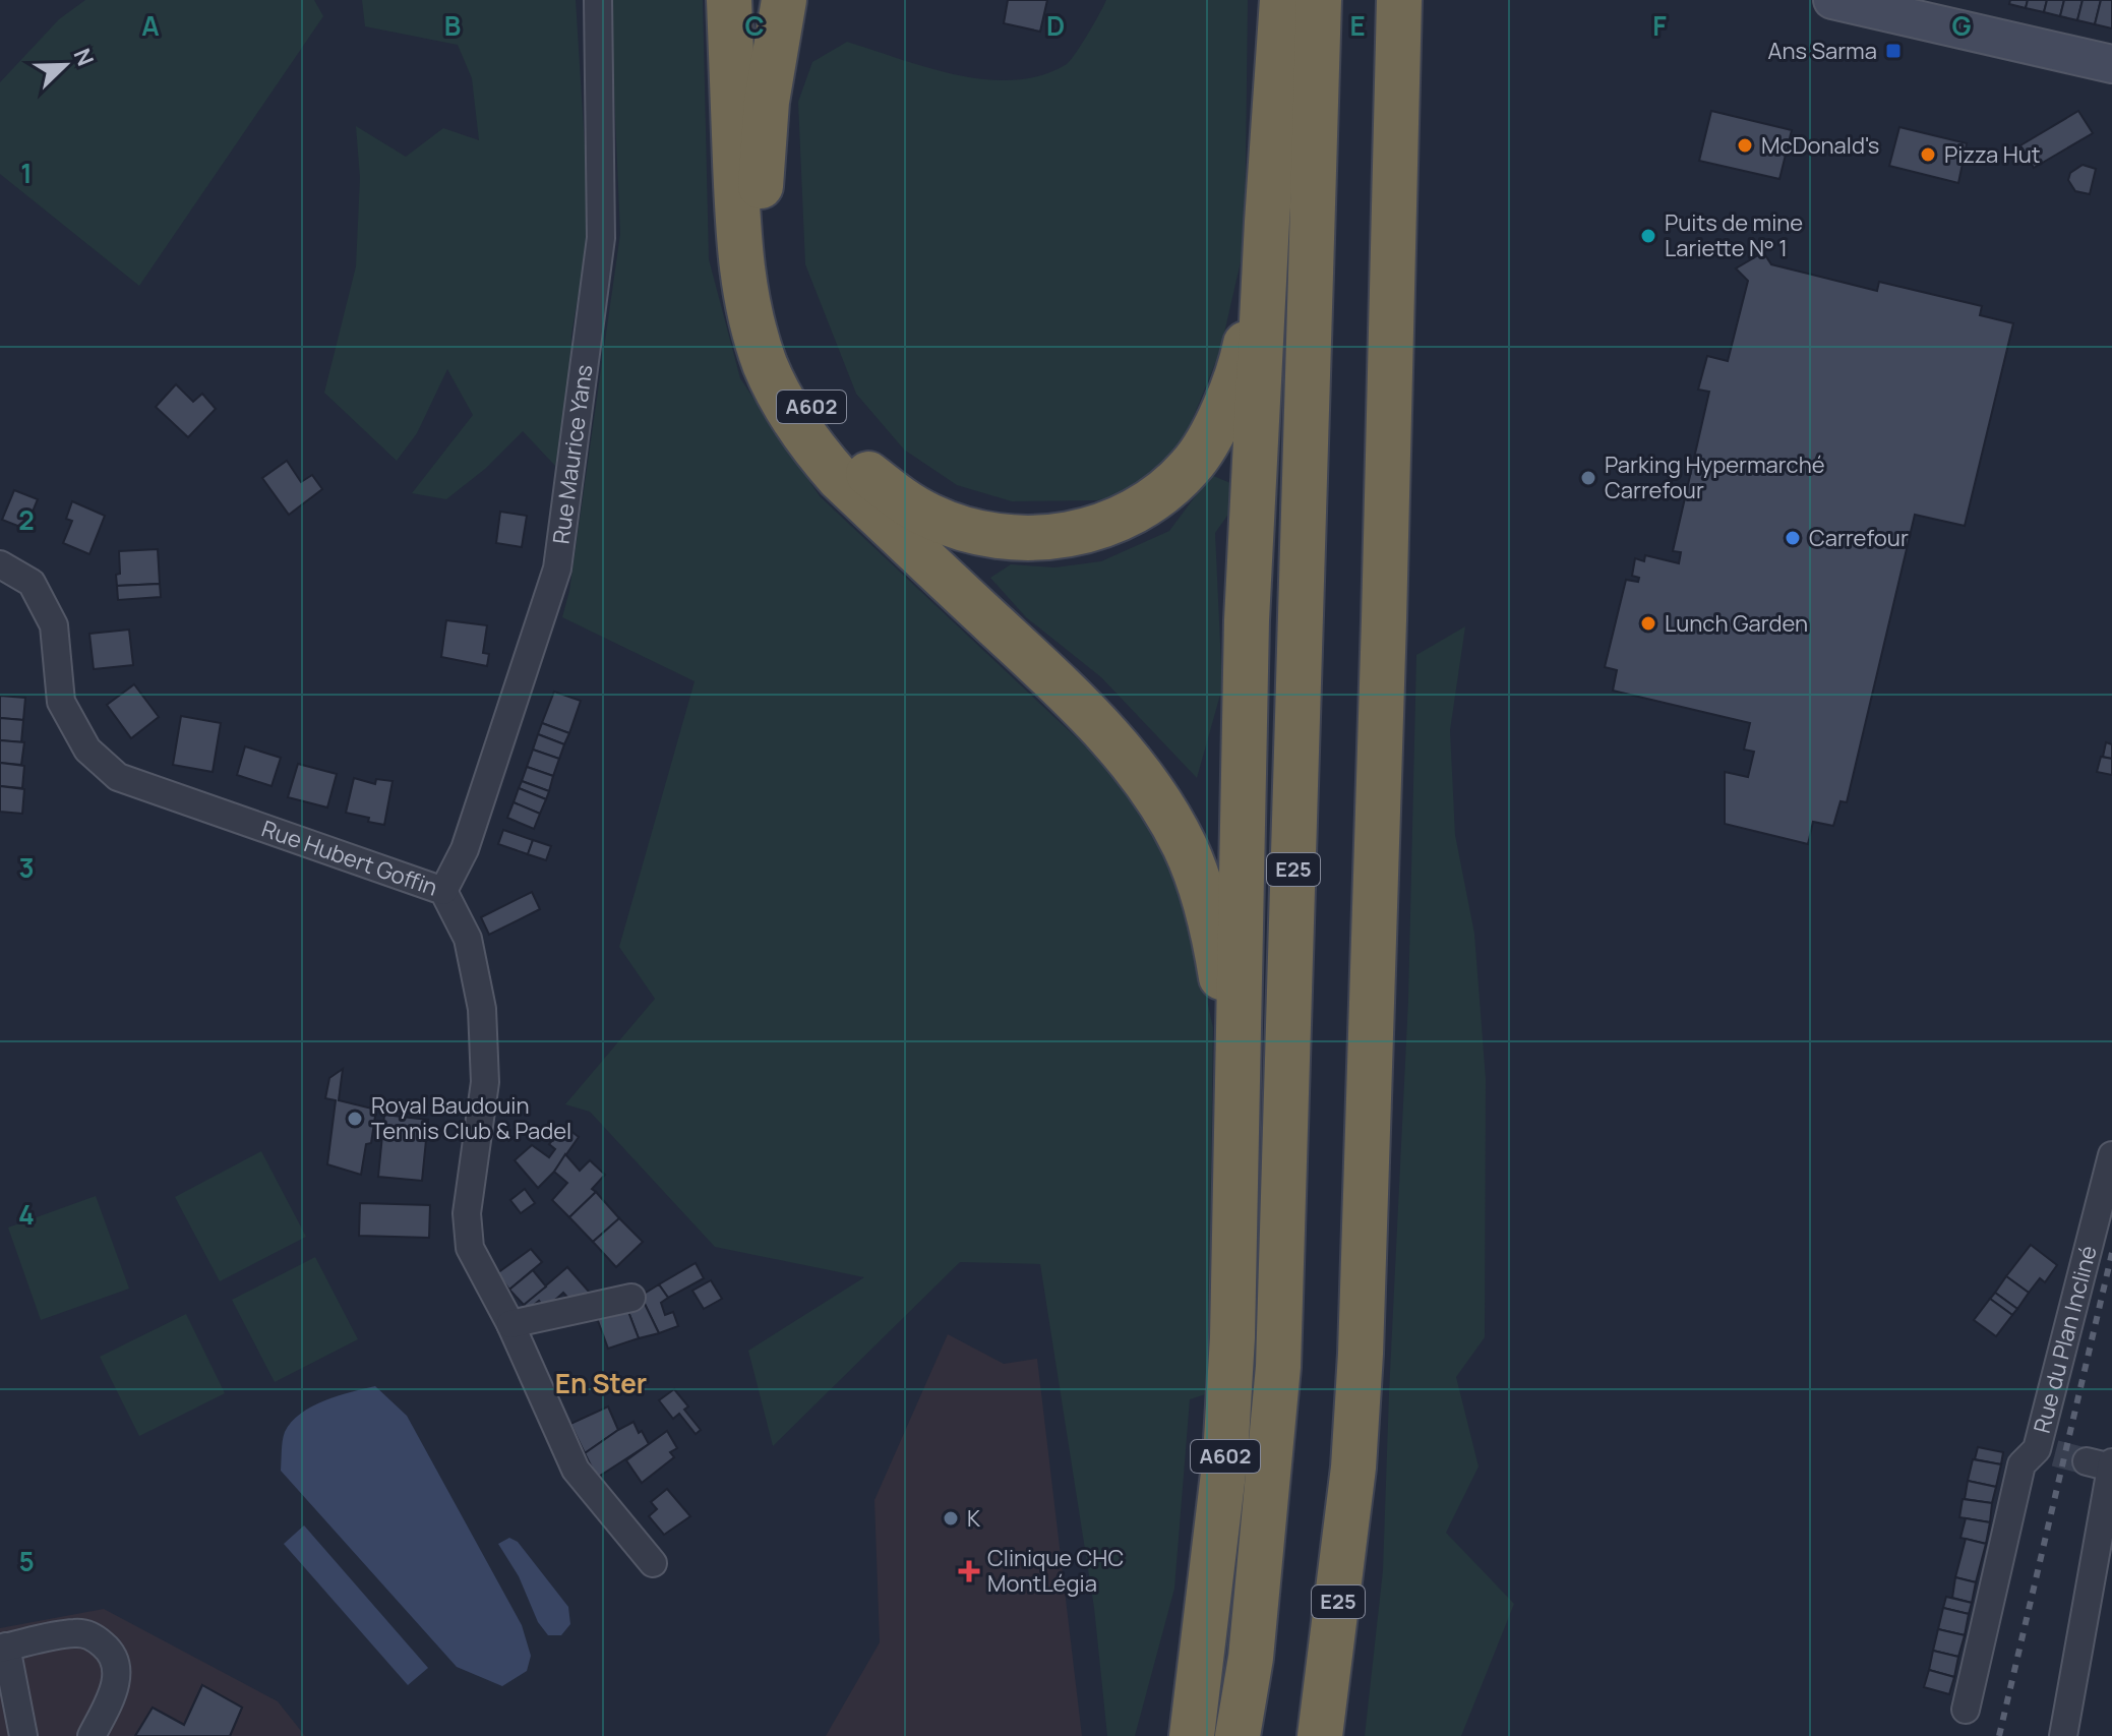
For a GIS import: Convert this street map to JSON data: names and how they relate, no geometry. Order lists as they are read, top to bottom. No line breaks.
{"streets":{"highway":["A602","E25"],"street":["Rue Maurice Yans","Rue Hubert Goffin","Rue du Plan Incliné"]},"crossings":[["Rue Maurice Yans","Rue Hubert Goffin"]],"districts":["En Ster"],"places":{"transit":["Ans Sarma"],"other":["McDonald's","Pizza Hut","Puits de mine Lariette N° 1","Parking Hypermarché Carrefour","Carrefour","Lunch Garden","Royal Baudouin Tennis Club & Padel","K"],"health":["Clinique CHC MontLégia"]},"north":"top right","grid":{"columns":["A","B","C","D","E","F","G"],"rows":["1","2","3","4","5"]}}
